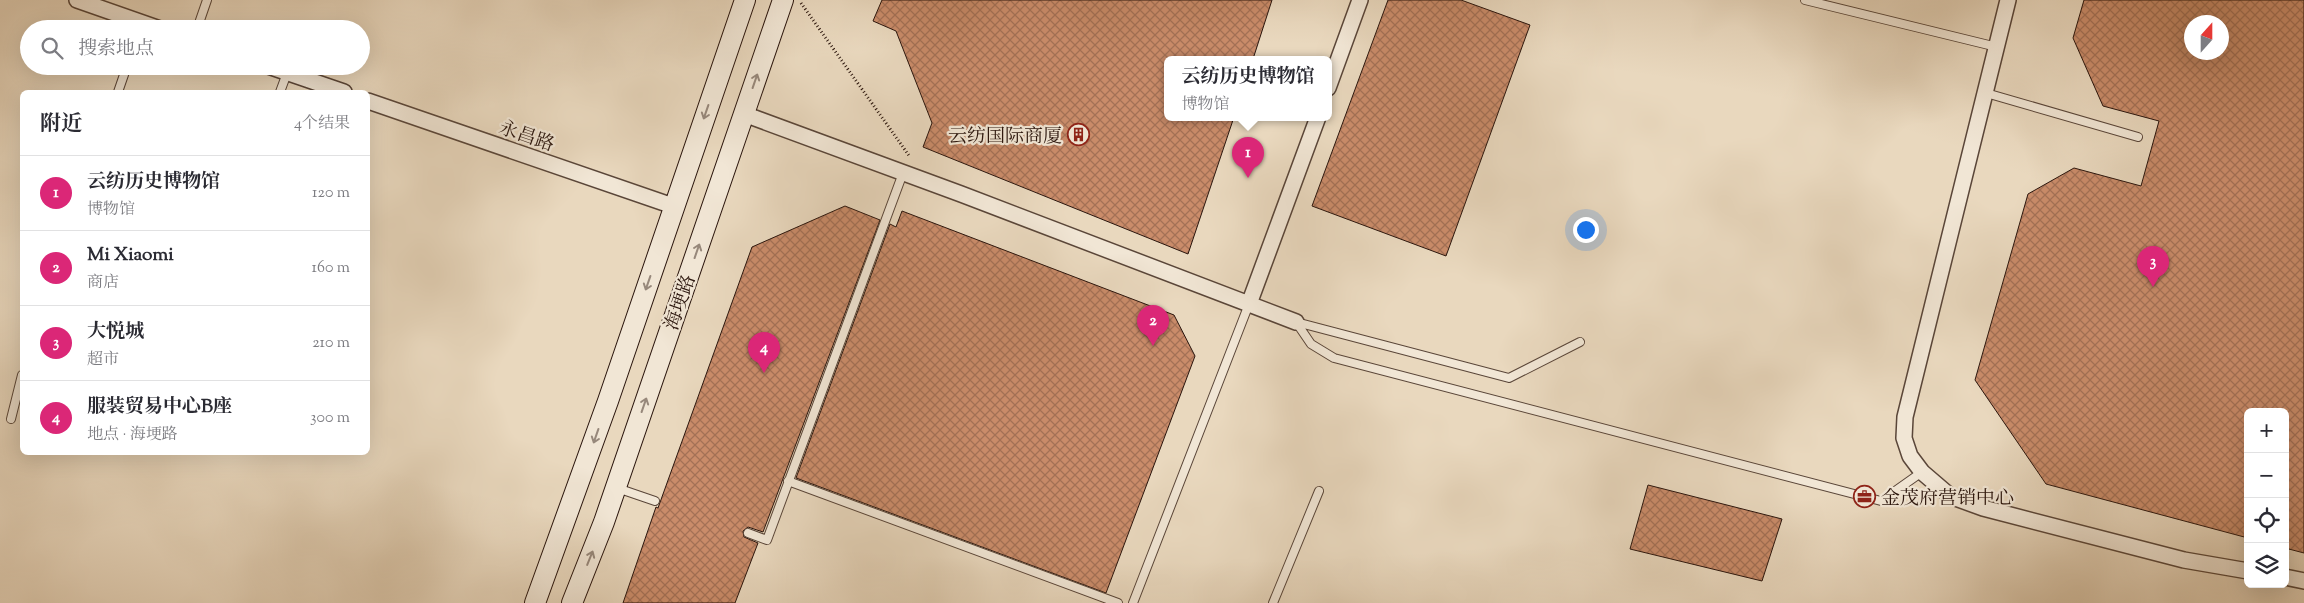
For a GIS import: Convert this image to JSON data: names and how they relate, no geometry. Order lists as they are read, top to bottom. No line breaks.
{"streets":{"main road":["海埂路"],"street":["永昌路"]},"crossings":[["永昌路","海埂路"]],"places":{"building":["云纺国际商厦"],"office":["金茂府营销中心"]},"north":"top","page":{"search":"搜索地点","popup":["云纺历史博物馆","博物馆"],"heading":["附近","4个结果"],"pins":["1","3","2","4"],"list":[{"mark":"1","name":"云纺历史博物馆","note":"博物馆","value":"120 m"},{"mark":"2","name":"Mi Xiaomi","note":"商店","value":"160 m"},{"mark":"3","name":"大悦城","note":"超市","value":"210 m"},{"mark":"4","name":"服装贸易中心B座","note":"地点 · 海埂路","value":"300 m"}],"map_buttons":["+","−"]}}
